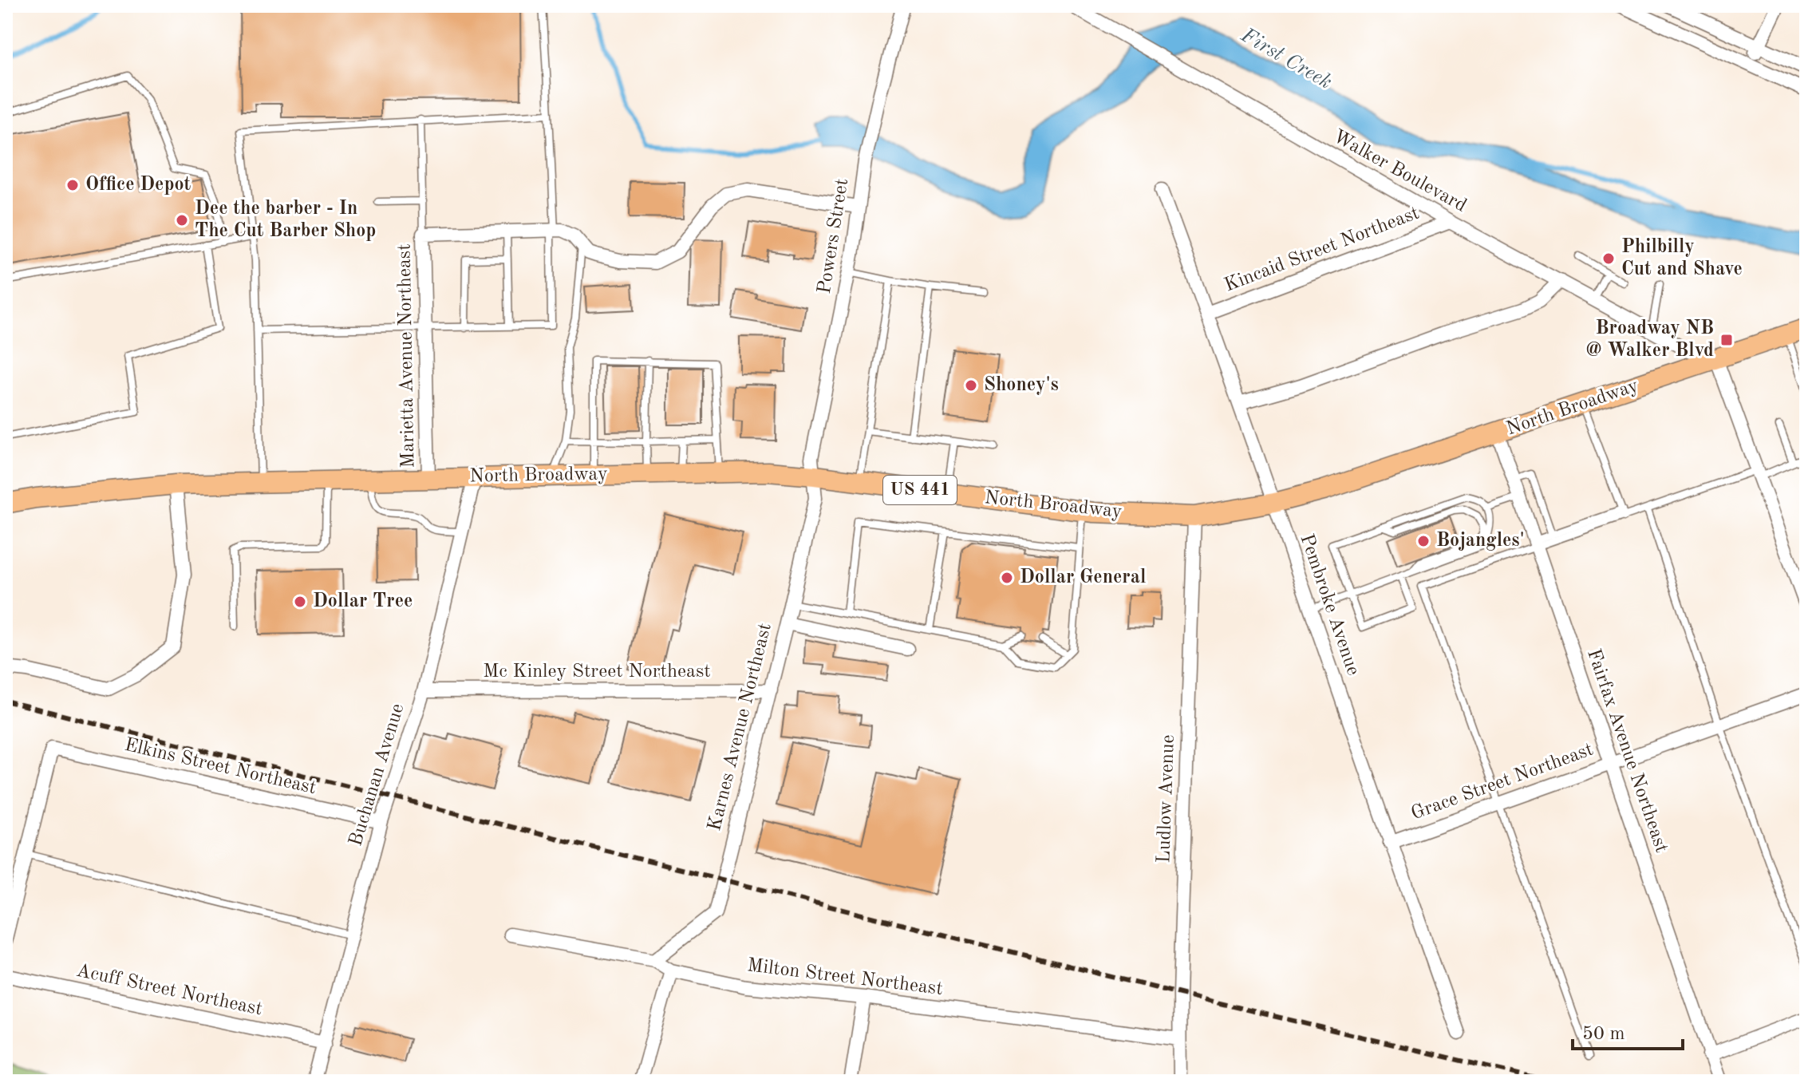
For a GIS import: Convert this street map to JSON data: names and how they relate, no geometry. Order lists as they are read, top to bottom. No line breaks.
{"streets":{"main road":["North Broadway","US 441"],"street":["Walker Boulevard","Powers Street","Kincaid Street Northeast","Marietta Avenue Northeast","Pembroke Avenue","Mc Kinley Street Northeast","Karnes Avenue Northeast","Fairfax Avenue Northeast","Elkins Street Northeast","Buchanan Avenue","Grace Street Northeast","Ludlow Avenue","Milton Street Northeast","Acuff Street Northeast"]},"crossings":[["Walker Boulevard","Kincaid Street Northeast"],["Walker Boulevard","North Broadway"],["Powers Street","North Broadway"],["Powers Street","Karnes Avenue Northeast"],["Kincaid Street Northeast","Pembroke Avenue"],["Marietta Avenue Northeast","North Broadway"],["North Broadway","Pembroke Avenue"],["North Broadway","Karnes Avenue Northeast"],["North Broadway","Fairfax Avenue Northeast"],["North Broadway","Buchanan Avenue"],["North Broadway","Ludlow Avenue"],["Pembroke Avenue","Grace Street Northeast"],["Mc Kinley Street Northeast","Karnes Avenue Northeast"],["Mc Kinley Street Northeast","Buchanan Avenue"],["Karnes Avenue Northeast","Milton Street Northeast"],["Fairfax Avenue Northeast","Grace Street Northeast"],["Elkins Street Northeast","Buchanan Avenue"],["Buchanan Avenue","Acuff Street Northeast"],["Ludlow Avenue","Milton Street Northeast"]],"water":["First Creek"],"places":{"other":["Office Depot","Dee the barber - In The Cut Barber Shop","Philbilly Cut and Shave","Shoney's","Bojangles'","Dollar General","Dollar Tree"],"transit":["Broadway NB @ Walker Blvd"]},"scale_bar":"50 m"}
